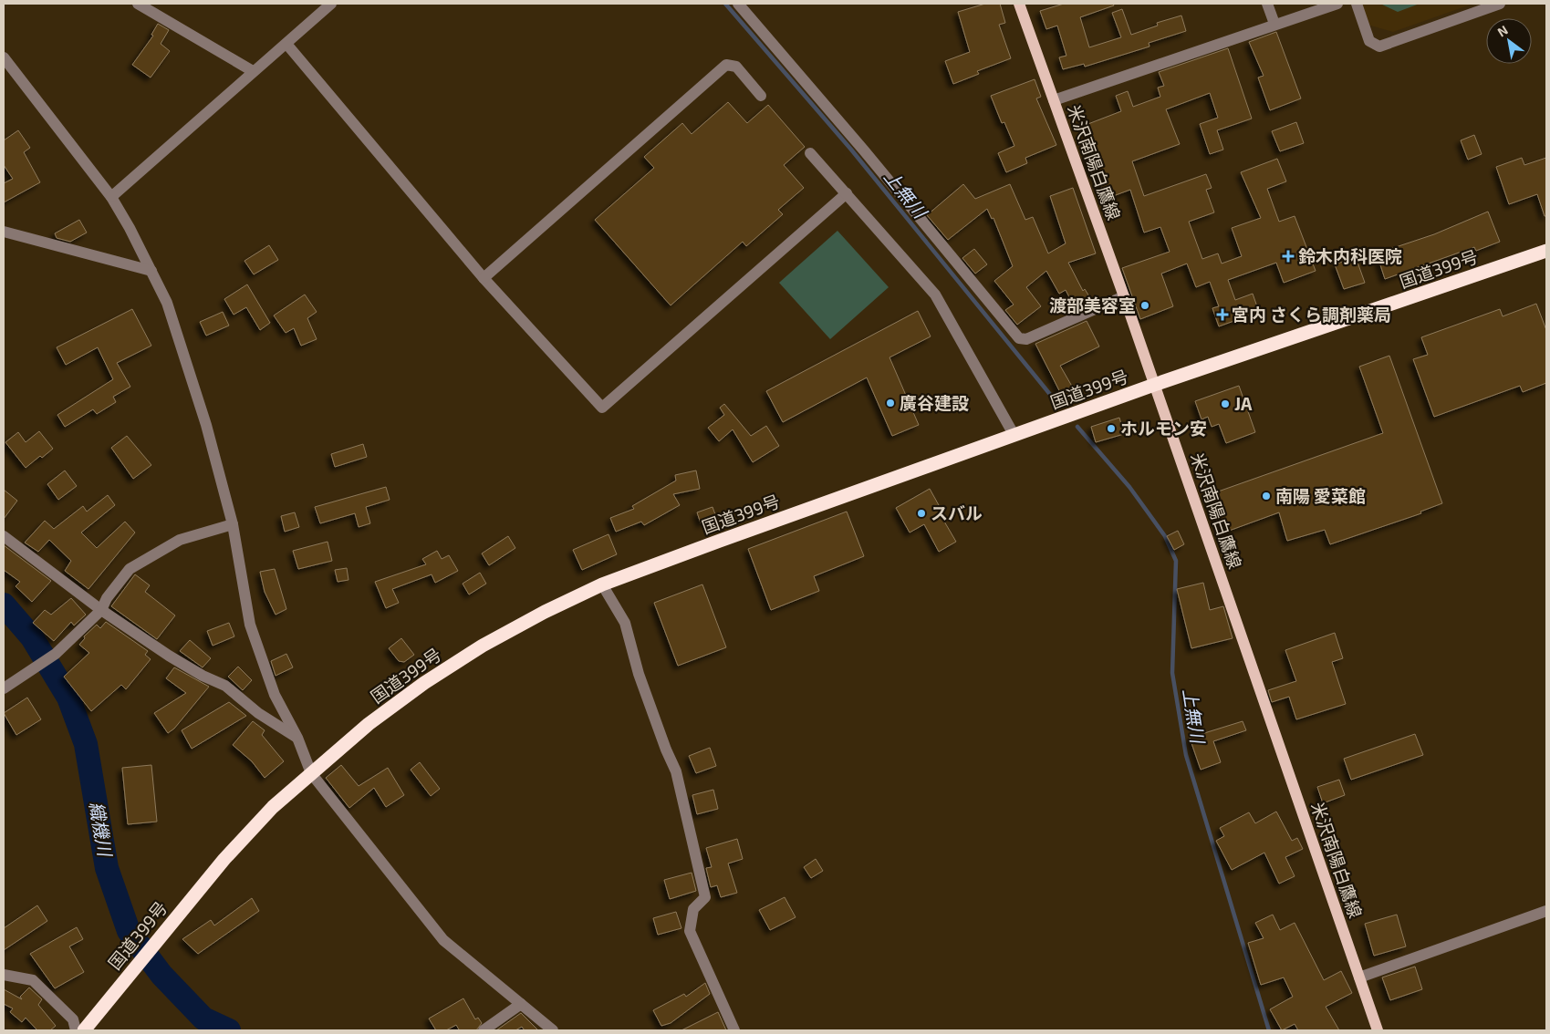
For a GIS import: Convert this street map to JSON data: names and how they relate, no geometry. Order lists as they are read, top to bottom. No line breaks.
{"streets":{"highway":["国道399号"],"main road":["米沢南陽白鷹線"]},"crossings":[["米沢南陽白鷹線","国道399号"]],"water":["上無川","織機川"],"places":{"health":["鈴木内科医院","宮内 さくら調剤薬局"],"other":["渡部美容室","廣谷建設","JA","ホルモン安","南陽 愛菜館","スバル"]},"north":"top left"}
